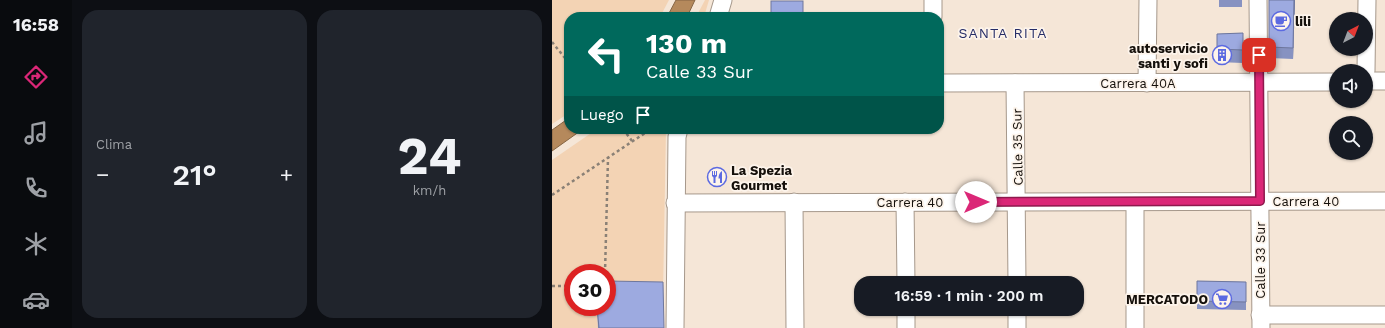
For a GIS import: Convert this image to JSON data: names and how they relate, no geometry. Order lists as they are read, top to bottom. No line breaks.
{"streets":{"street":["Carrera 40A","Calle 35 Sur","Carrera 40","Calle 33 Sur"]},"crossings":[["Carrera 40A","Calle 35 Sur"],["Carrera 40A","Calle 33 Sur"],["Calle 35 Sur","Carrera 40"],["Carrera 40","Calle 33 Sur"]],"districts":["SANTA RITA"],"places":{"cafe":["lili"],"building":["autoservicio santi y sofi"],"restaurant":["La Spezia Gourmet"],"supermarket":["MERCATODO"]},"north":"top right","page":{"tabs":"16:58","tile":["Clima",["24","km/h"]],"turn":["130 m","Calle 33 Sur"],"then":"Luego","heat":["−","21°","+"],"limit":"30","trip":"16:59 · 1 min · 200 m"}}
